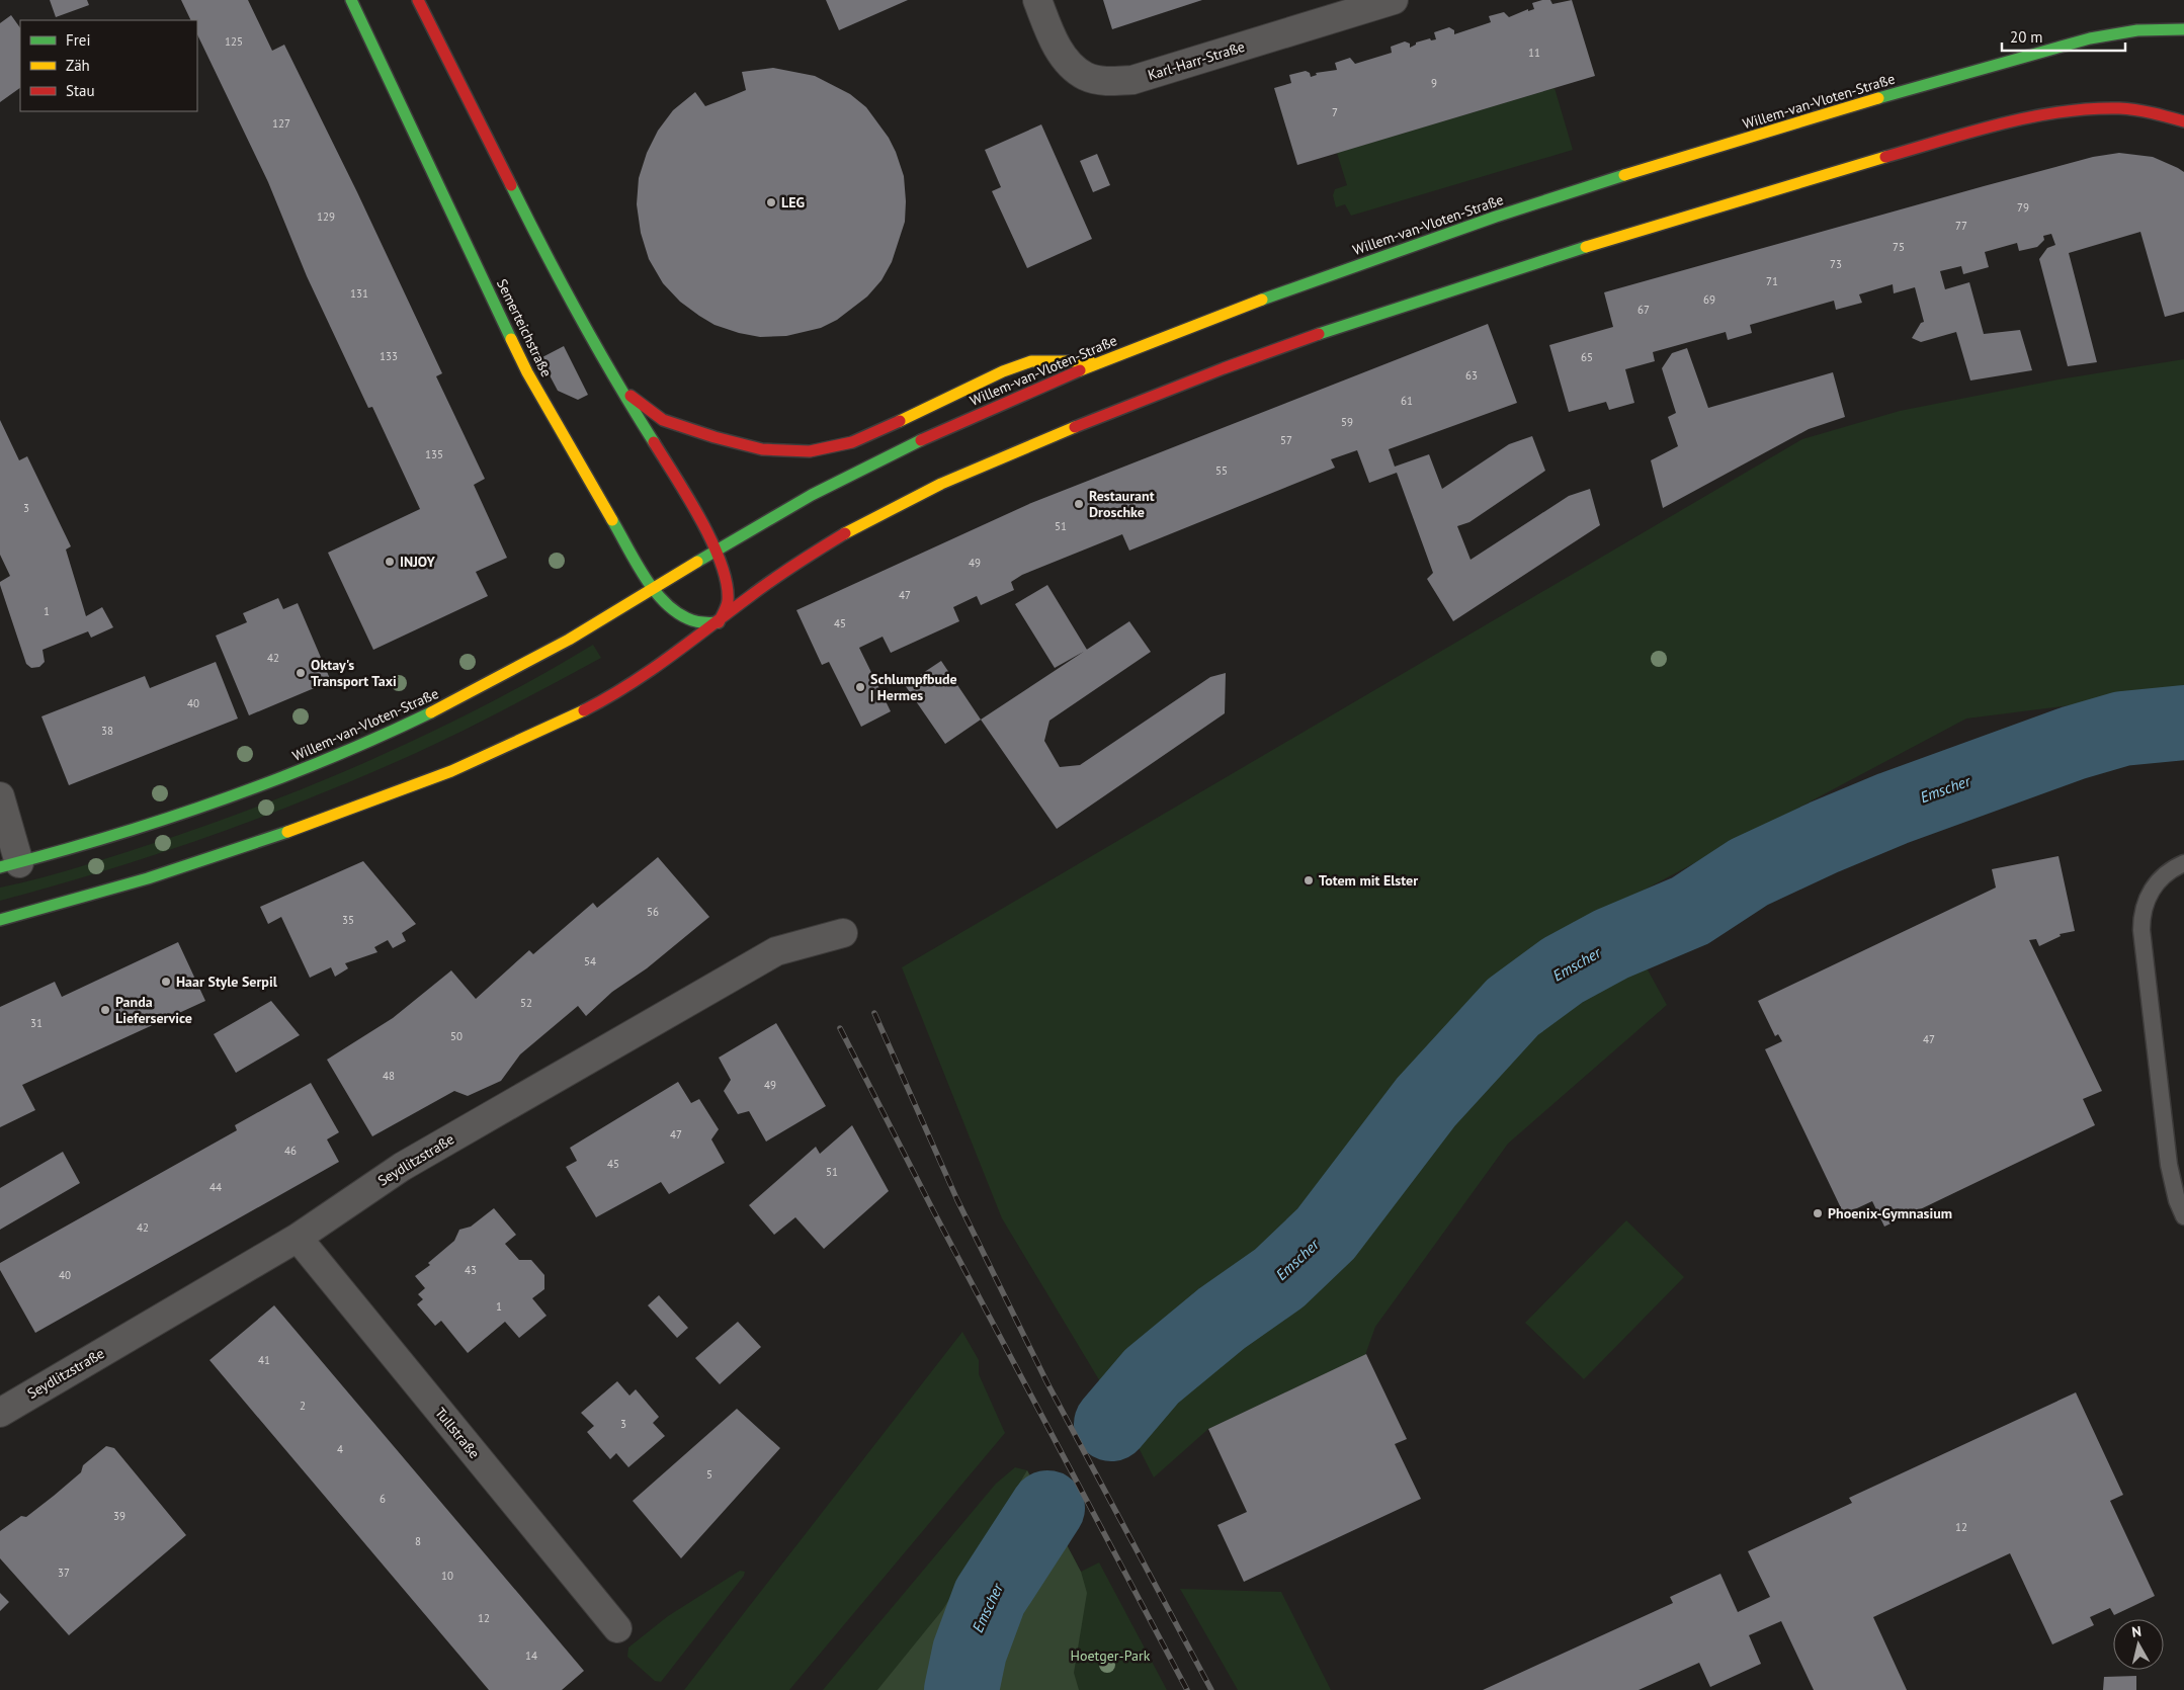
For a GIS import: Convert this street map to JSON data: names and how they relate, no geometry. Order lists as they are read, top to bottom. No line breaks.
{"streets":{"main road":["Willem-van-Vloten-Straße","Semerteichstraße"],"street":["Karl-Harr-Straße","Seydlitzstraße","Tullstraße"]},"crossings":[["Willem-van-Vloten-Straße","Semerteichstraße"],["Seydlitzstraße","Tullstraße"]],"water":["Emscher"],"parks":["Hoetger-Park"],"places":["LEG","Restaurant Droschke","INJOY","Oktay's Transport Taxi","Schlumpfbude | Hermes","Totem mit Elster","Haar Style Serpil","Panda Lieferservice","Phoenix-Gymnasium"],"house_numbers":["125","11","9","7","127","79","129","77","75","73","71","131","69","67","133","65","63","61","59","57","135","55","3","51","49","47","1","45","42","40","38","56","35","54","52","31","50","47","48","49","47","46","45","51","44","42","43","40","1","41","2","3","4","5","6","39","12","8","37","10","12","14"],"legend":["Frei","Zäh","Stau"],"scale_bar":"20 m","north":"top"}
